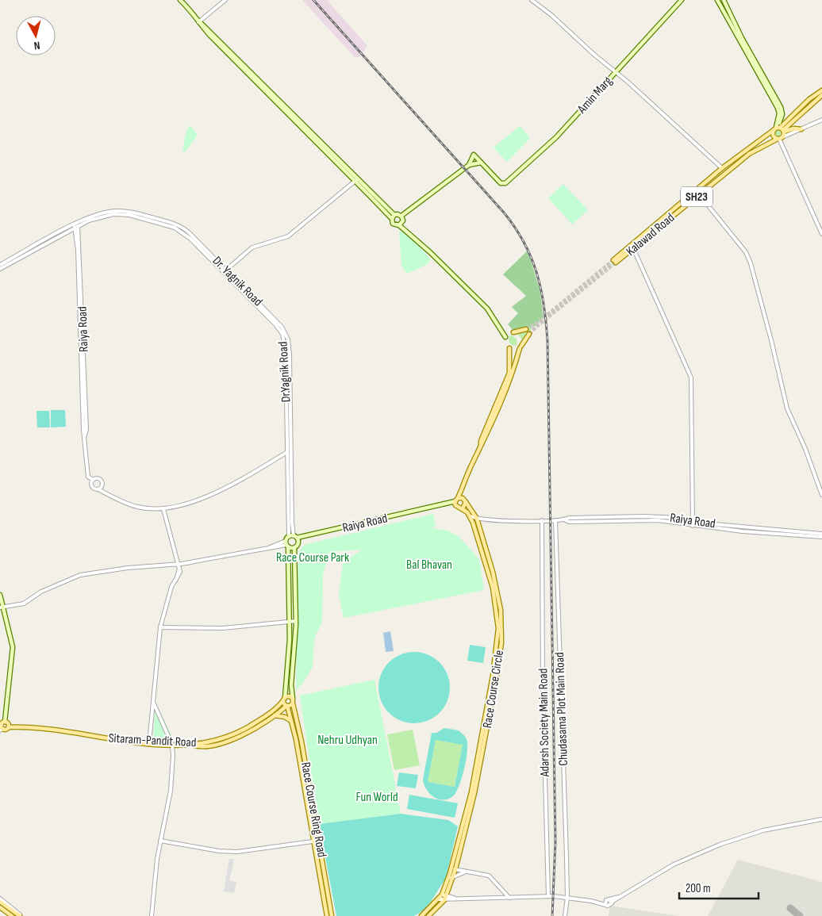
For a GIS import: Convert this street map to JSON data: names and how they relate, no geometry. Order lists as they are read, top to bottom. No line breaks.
{"streets":{"main road":["Amin Marg","SH23","Kalawad Road","Raiya Road","Race Course Circle","Sitaram-Pandit Road","Race Course Ring Road"],"street":["Dr. Yagnik Road","Dr.Yagnik Road","Chudasama Plot Main Road","Adarsh Society Main Road"]},"crossings":[["Dr. Yagnik Road","Raiya Road"],["Dr. Yagnik Road","Dr.Yagnik Road"],["Dr. Yagnik Road","Race Course Ring Road"],["Raiya Road","Dr.Yagnik Road"],["Raiya Road","Race Course Circle"],["Raiya Road","Chudasama Plot Main Road"],["Raiya Road","Adarsh Society Main Road"],["Raiya Road","Race Course Ring Road"],["Sitaram-Pandit Road","Race Course Ring Road"]],"parks":["Race Course Park","Bal Bhavan","Nehru Udhyan","Fun World"],"scale_bar":"200 m","north":"bottom"}
